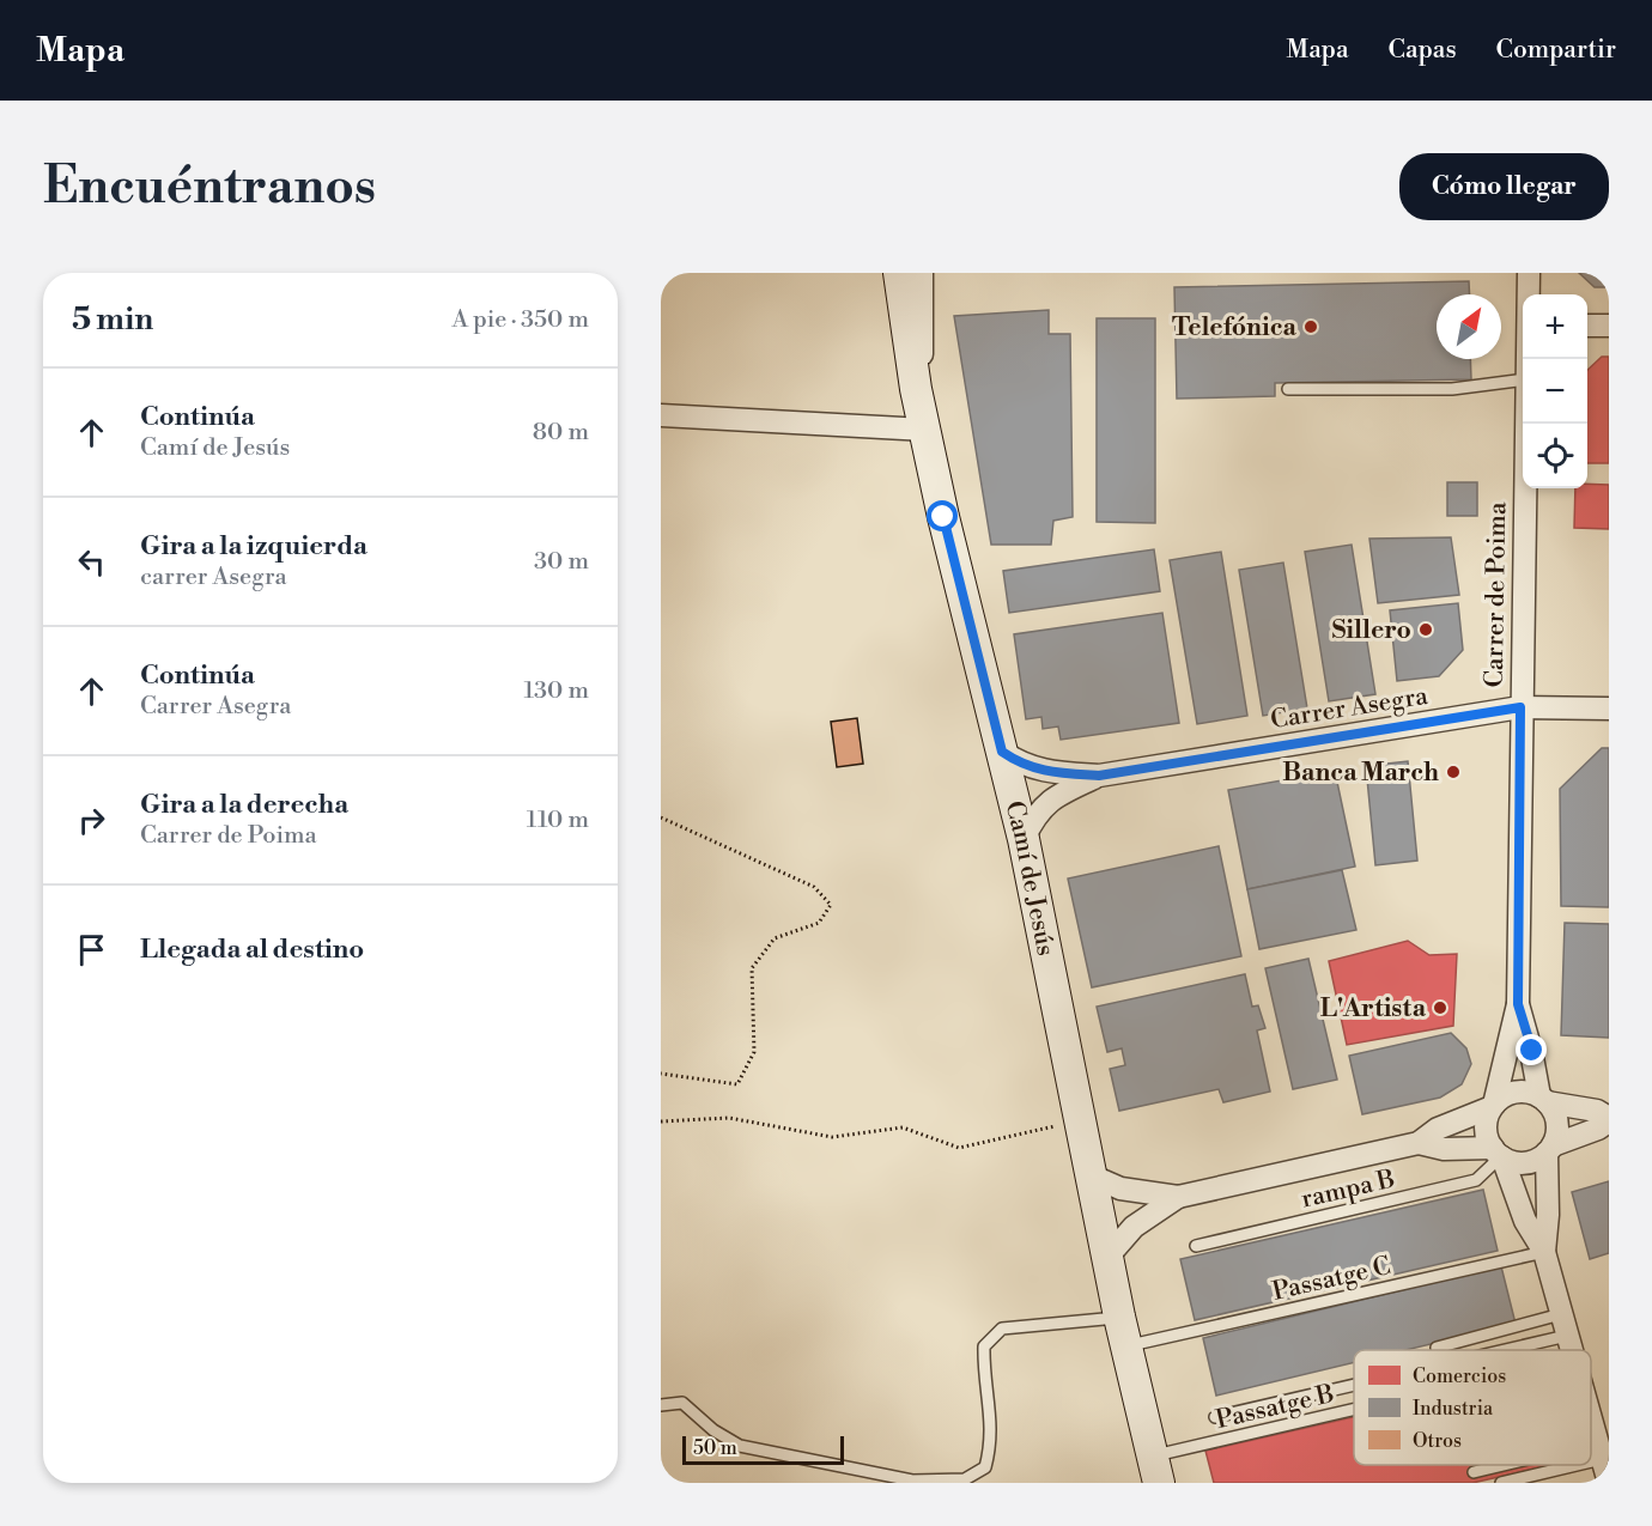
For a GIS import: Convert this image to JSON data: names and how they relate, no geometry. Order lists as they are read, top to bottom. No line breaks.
{"streets":{"street":["Carrer de Poima","Carrer Asegra","Camí de Jesús"],"lane":["rampa B","Passatge C","Passatge B"]},"crossings":[["Carrer de Poima","Carrer Asegra"],["Carrer de Poima","rampa B"],["Camí de Jesús","Passatge C"],["Camí de Jesús","Passatge B"]],"places":["Telefónica","Sillero","Banca March","L'Artista"],"legend":["Comercios","Industria","Otros"],"scale_bar":"50 m","north":"top right","page":{"header":"Mapa","nav":["Mapa","Capas","Compartir"],"buttons":"Cómo llegar","title":"Encuéntranos","heading":["5 min","A pie · 350 m"],"map_buttons":["+","−"],"list":[["Continúa","Camí de Jesús","80 m"],["Gira a la izquierda","carrer Asegra","30 m"],["Continúa","Carrer Asegra","130 m"],["Gira a la derecha","Carrer de Poima","110 m"],"Llegada al destino"],"scale":"50 m"}}
